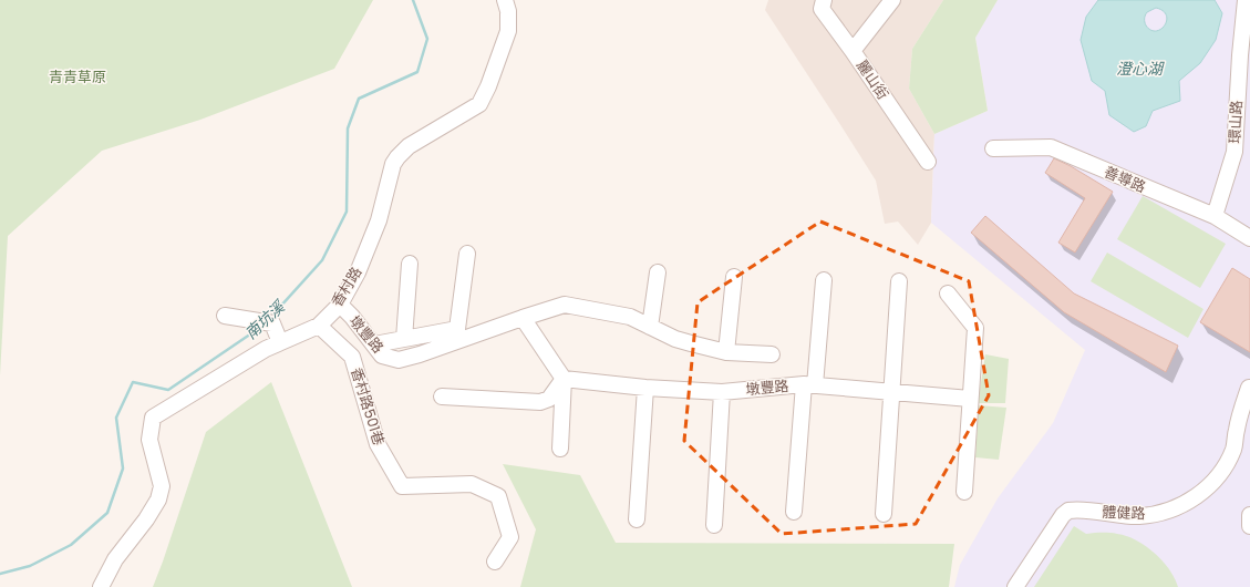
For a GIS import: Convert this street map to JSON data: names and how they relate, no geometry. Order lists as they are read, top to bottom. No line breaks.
{"streets":{"street":["麗山街","環山路","善導路","香村路","墩豐路","香村路501巷","體健路"]},"crossings":[["環山路","善導路"],["香村路","墩豐路"],["香村路","香村路501巷"]],"water":["澄心湖","南坑溪"],"parks":["青青草原"]}
